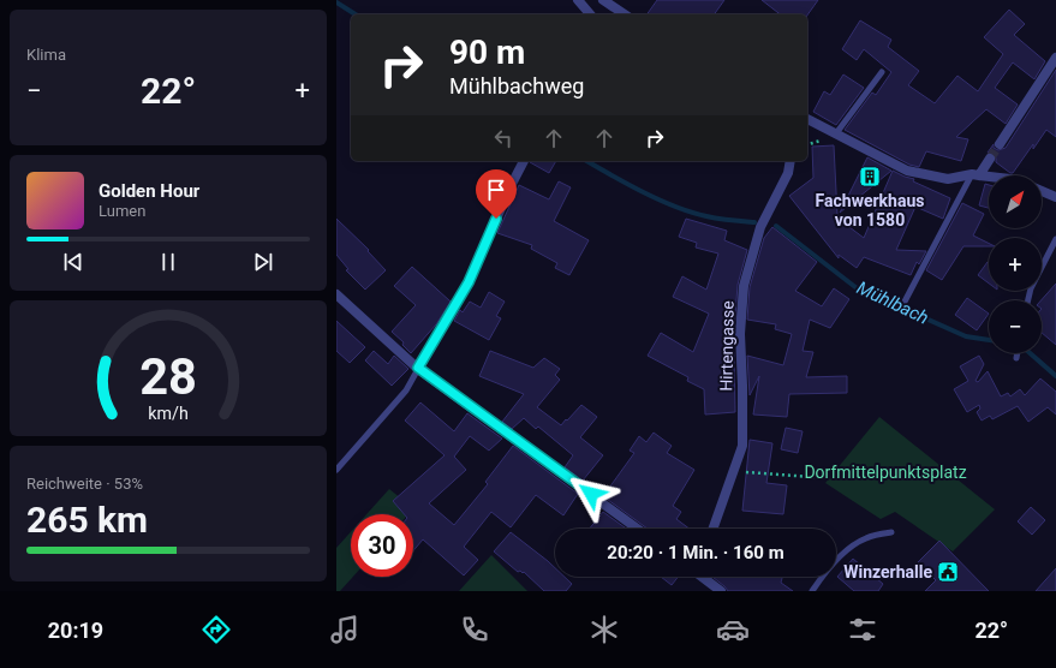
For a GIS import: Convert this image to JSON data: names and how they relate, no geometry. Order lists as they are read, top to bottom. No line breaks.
{"streets":{"street":["Hirtengasse"]},"water":["Mühlbach"],"parks":["Dorfmittelpunktsplatz"],"places":{"building":["Fachwerkhaus von 1580"],"public building":["Winzerhalle"]},"north":"top right","page":{"tile":["Klima",["Reichweite · 53%","265 km"]],"turn":["90 m","Mühlbachweg"],"heat":["−","22°","+"],"song":["Golden Hour","Lumen"],"map_buttons":["+","−"],"limit":"30","trip":"20:20 · 1 Min. · 160 m","tabs":["20:19","22°"],"gauge":["28","km/h"]}}
